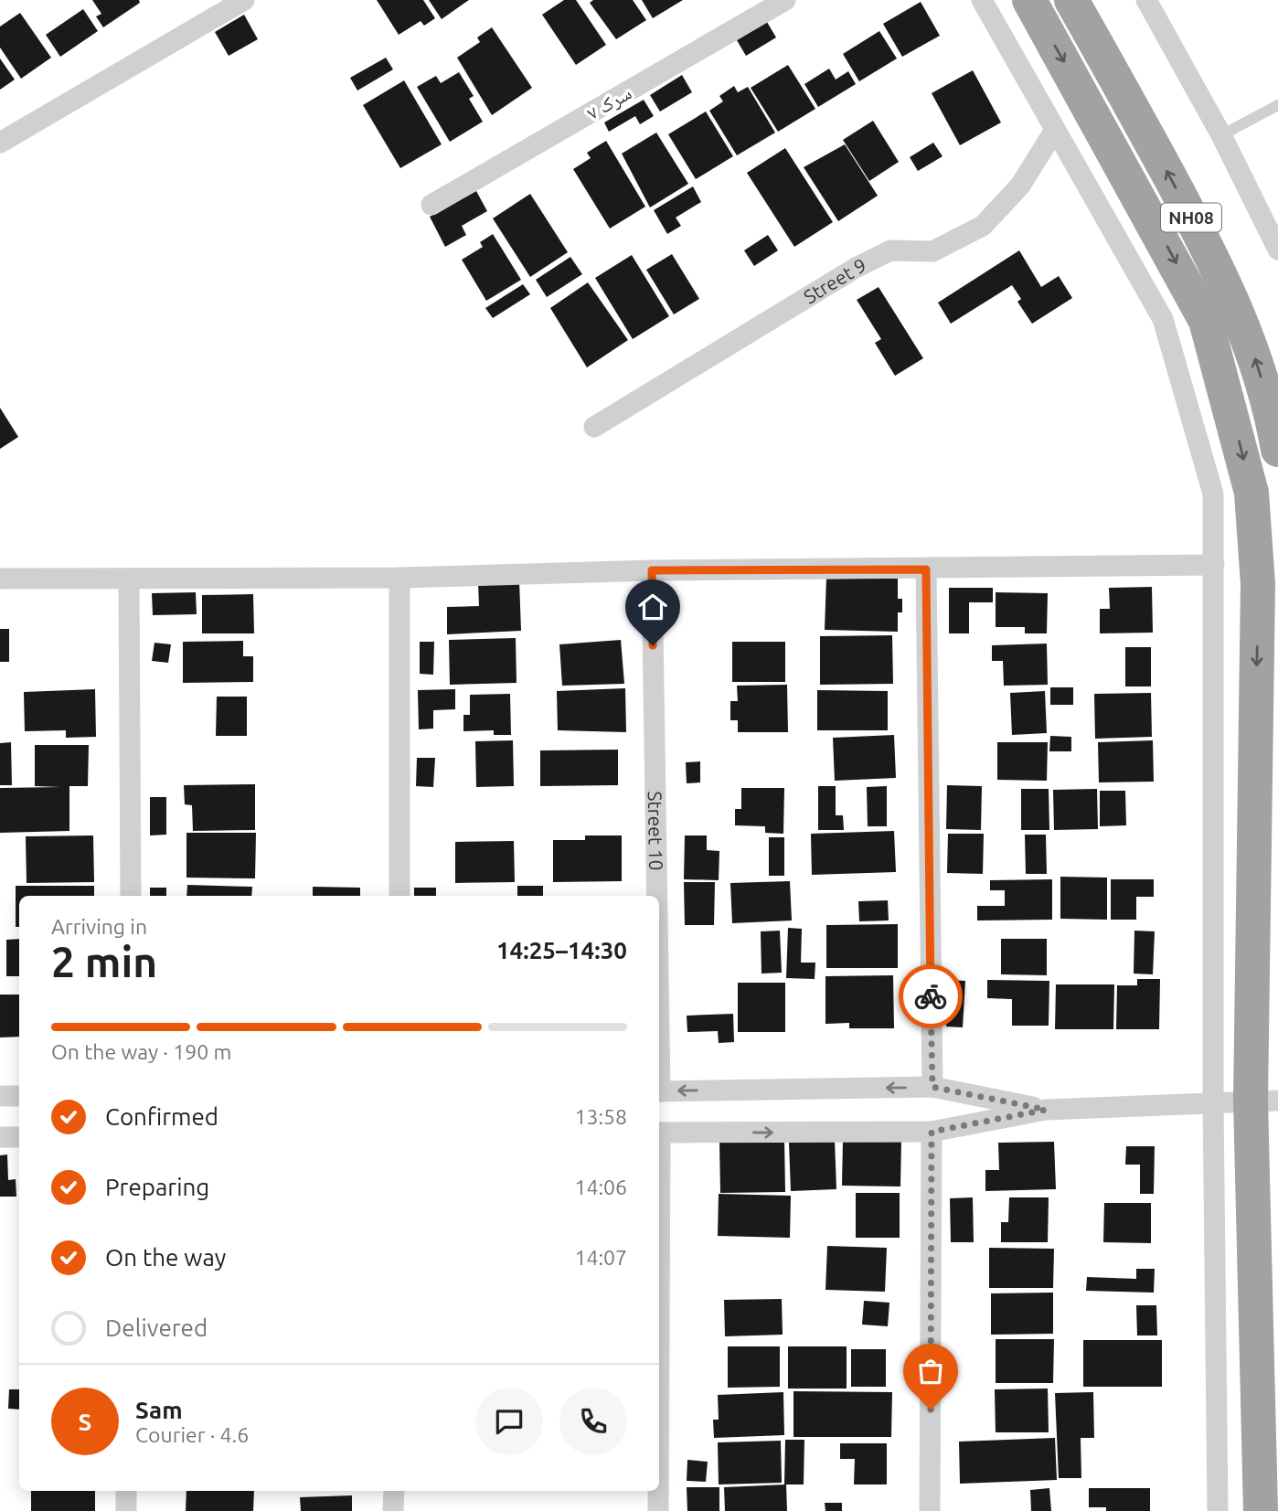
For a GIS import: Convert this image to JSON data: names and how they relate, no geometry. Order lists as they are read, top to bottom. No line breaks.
{"streets":{"highway":["NH08"],"street":["سرک ۷","Street 9","Street 10"]},"page":{"heading":["2 min","Arriving in","14:25–14:30"],"panel":["Sam","Courier · 4.6"],"bar":"On the way · 190 m","list":[["Confirmed","13:58"],["Preparing","14:06"],["On the way","14:07"],"Delivered"],"round":"S"}}
